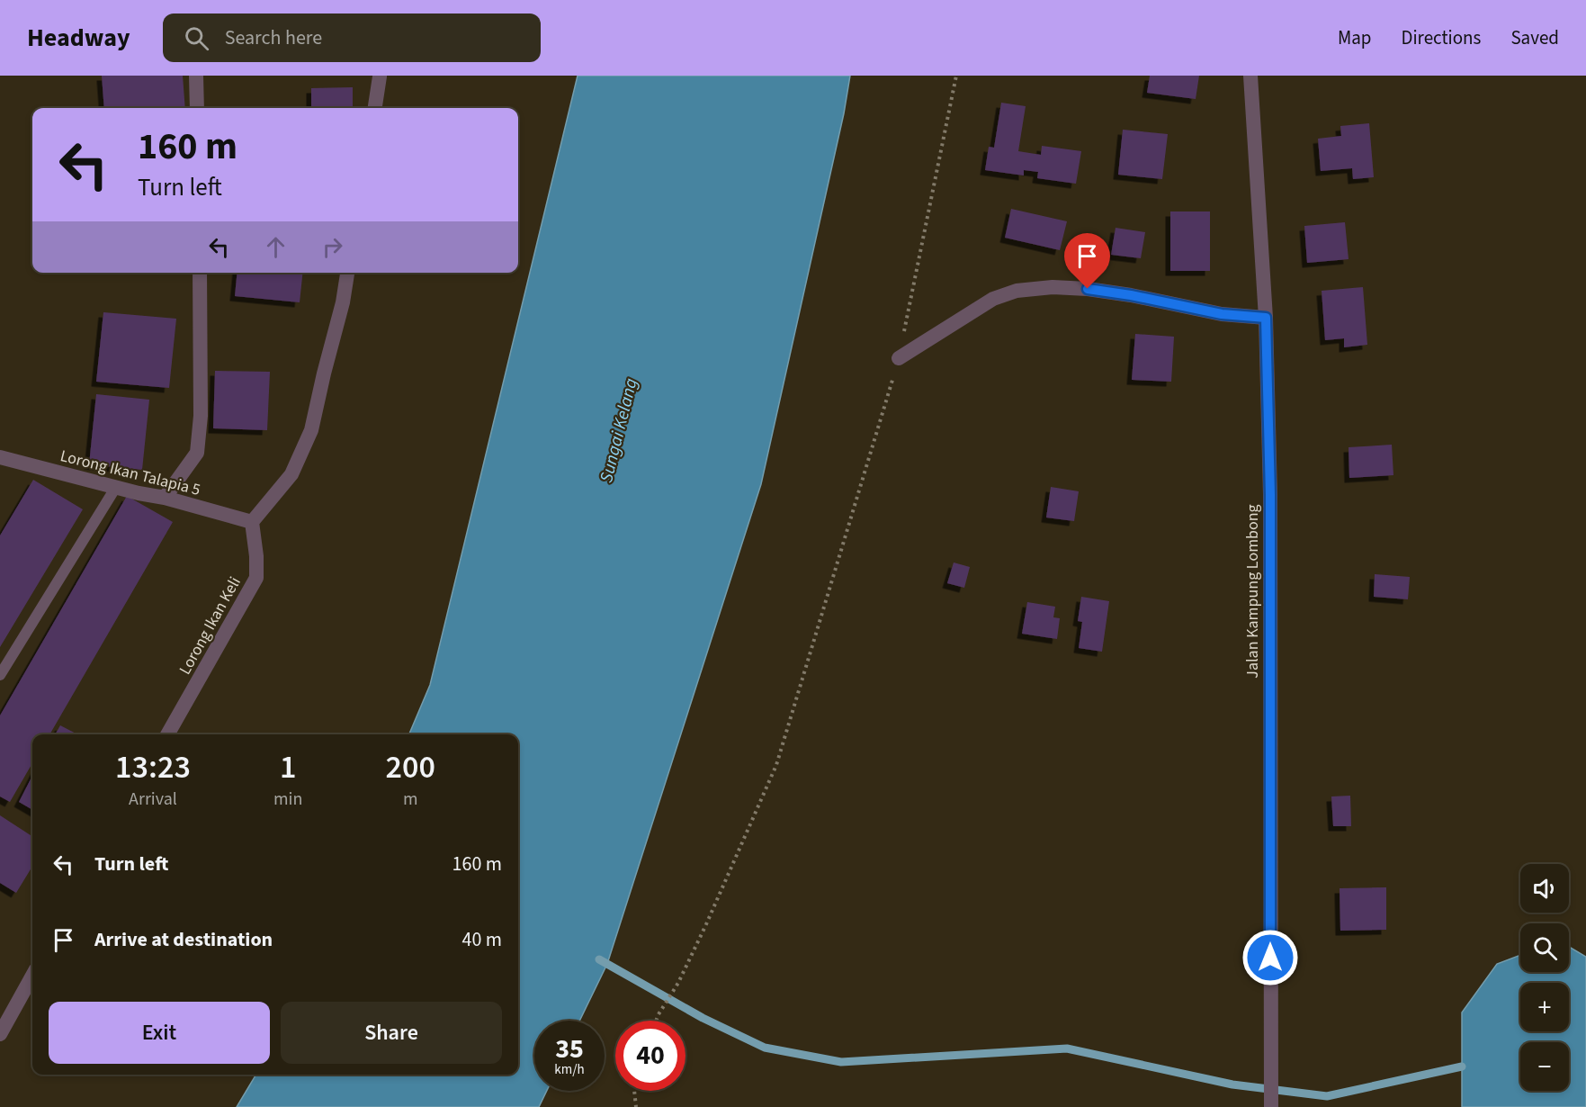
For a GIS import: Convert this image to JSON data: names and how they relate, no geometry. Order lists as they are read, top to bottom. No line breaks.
{"streets":{"street":["Lorong Ikan Talapia 5","Jalan Kampung Lombong","Lorong Ikan Keli"]},"crossings":[["Lorong Ikan Talapia 5","Lorong Ikan Keli"]],"water":["Sungai Kelang"],"page":{"header":"Headway","search":"Search here","nav":["Map","Directions","Saved"],"turn":["160 m","Turn left"],"eta":["13:23","Arrival","1","min","200","m"],"list":[{"name":"Turn left","value":"160 m"},{"name":"Arrive at destination","value":"40 m"}],"map_buttons":["+","−"],"buttons":["Exit","Share"],"speed":"35 km/h","limit":"40"}}
